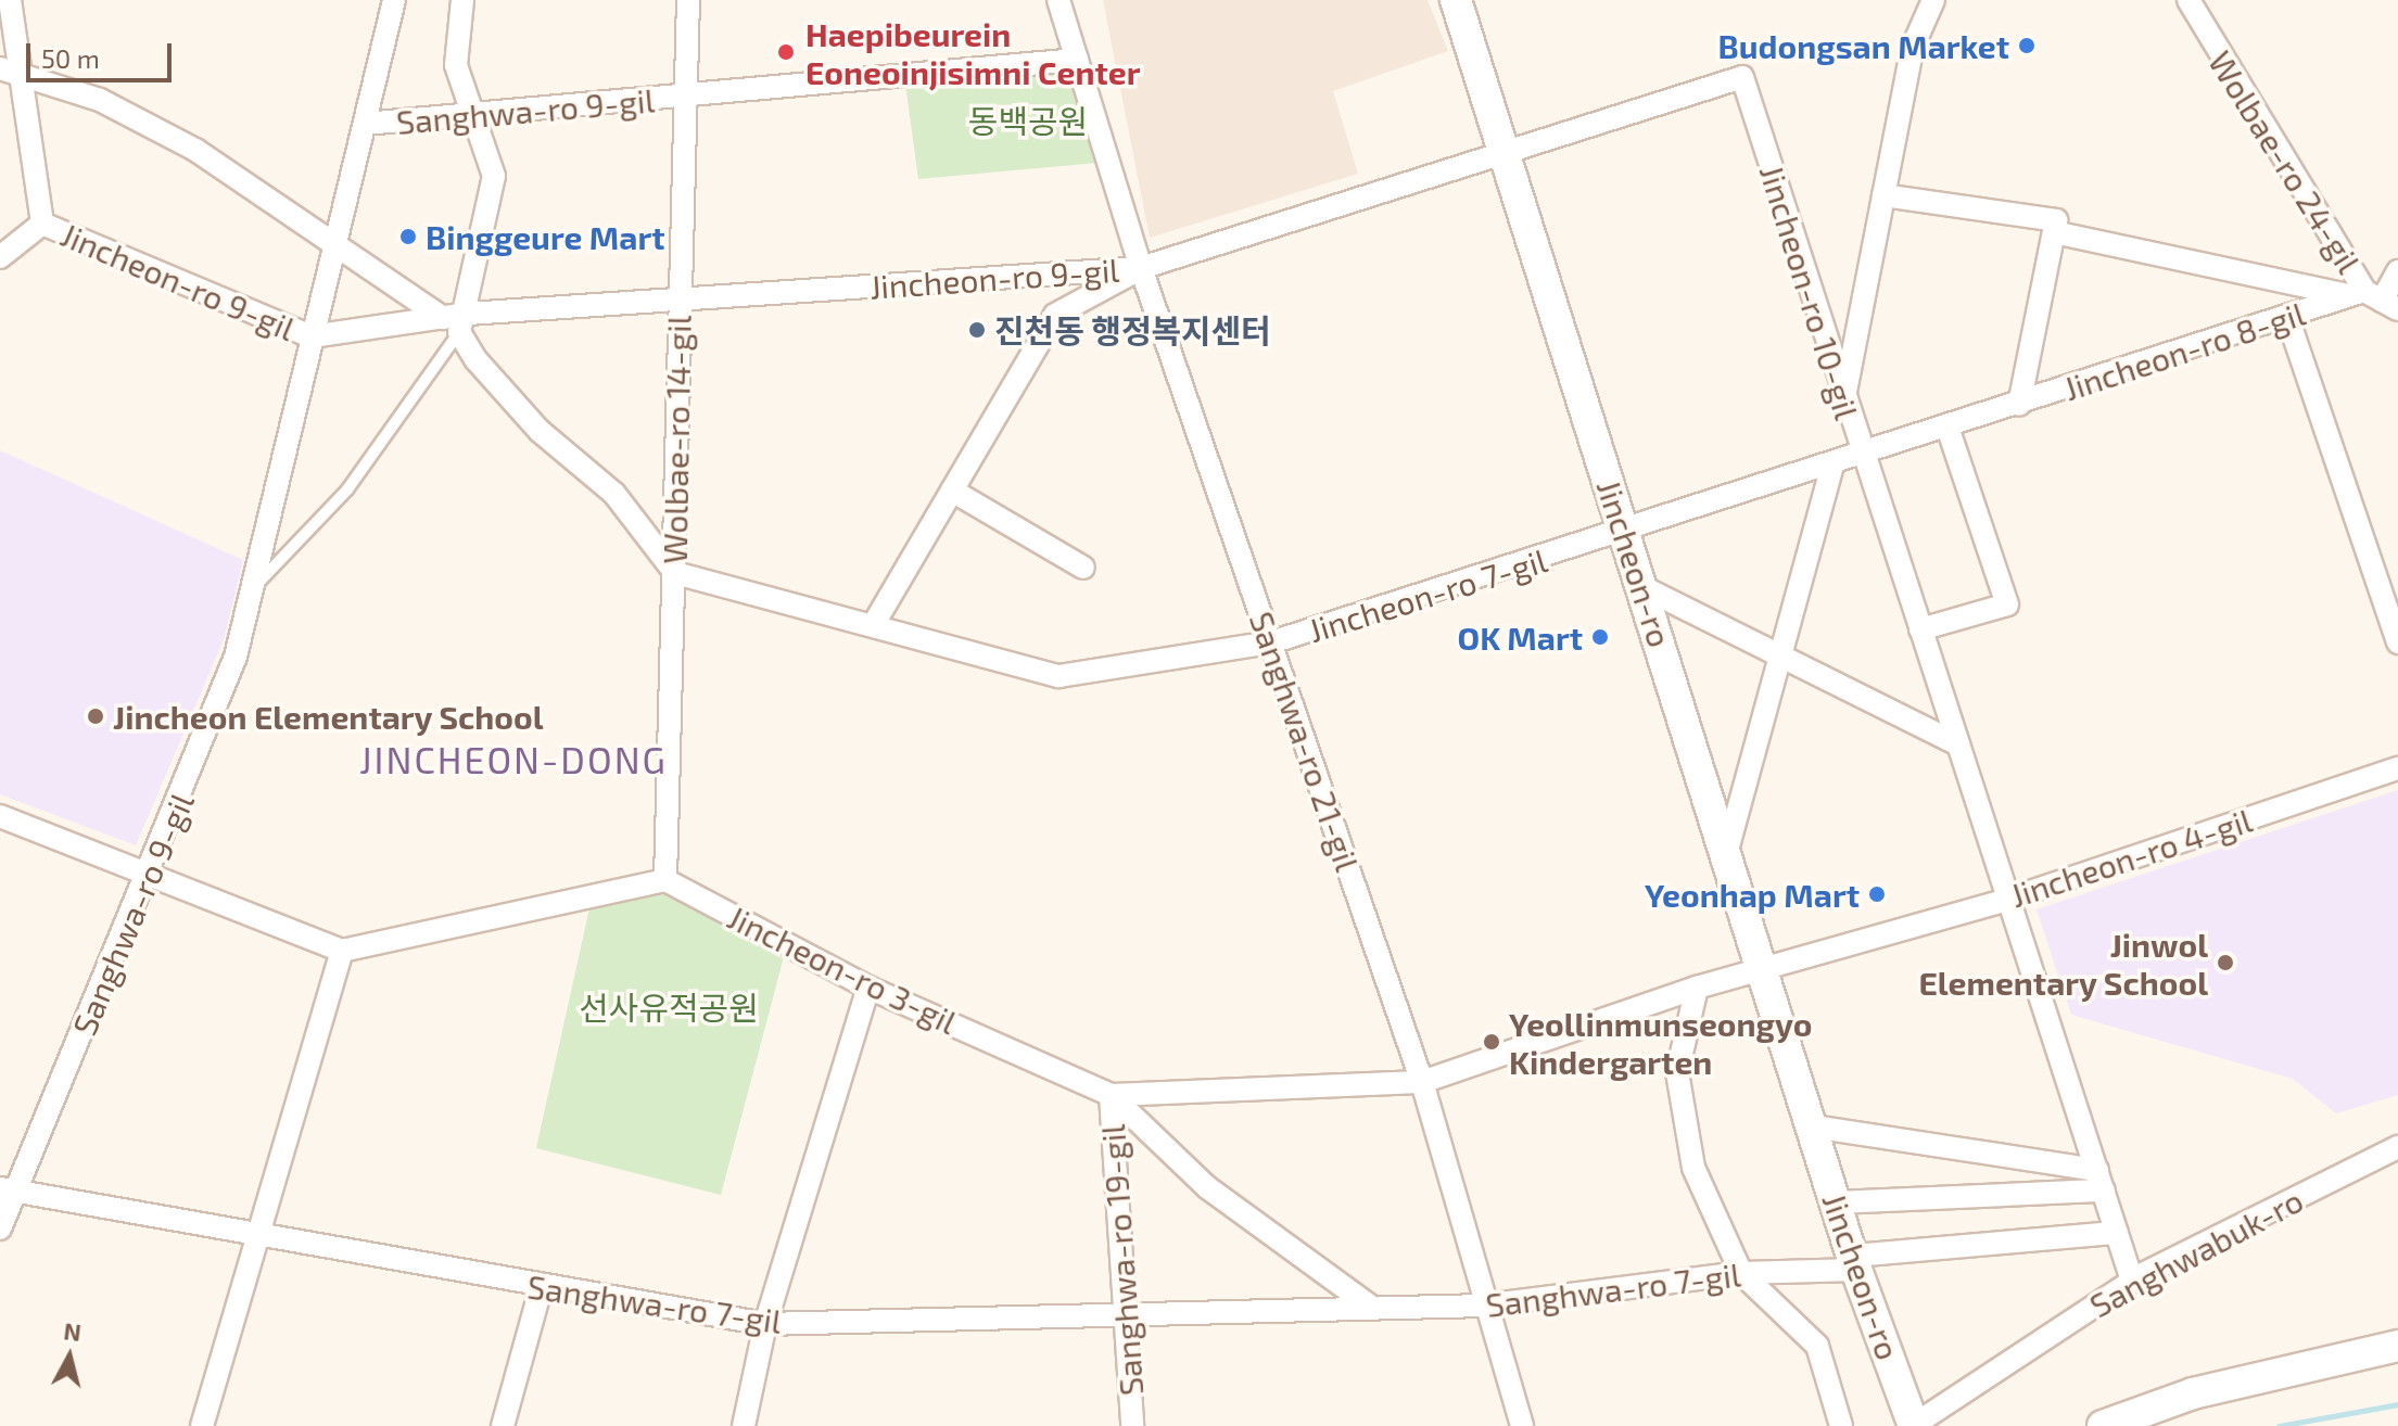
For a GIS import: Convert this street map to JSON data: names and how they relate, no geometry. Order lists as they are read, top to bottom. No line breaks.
{"streets":{"main road":["Jincheon-ro"],"street":["Sanghwa-ro 9-gil","Wolbae-ro 24-gil","Jincheon-ro 9-gil","Jincheon-ro 10-gil","Jincheon-ro 8-gil","Wolbae-ro 14-gil","Jincheon-ro 7-gil","Sanghwa-ro 21-gil","Jincheon-ro 4-gil","Jincheon-ro 3-gil","Sanghwabuk-ro","Sanghwa-ro 19-gil","Sanghwa-ro 7-gil"]},"crossings":[["Sanghwa-ro 9-gil","Jincheon-ro 9-gil"],["Sanghwa-ro 9-gil","Wolbae-ro 14-gil"],["Sanghwa-ro 9-gil","Sanghwa-ro 7-gil"],["Wolbae-ro 24-gil","Jincheon-ro 8-gil"],["Jincheon-ro 9-gil","Jincheon-ro 10-gil"],["Jincheon-ro 9-gil","Wolbae-ro 14-gil"],["Jincheon-ro 9-gil","Jincheon-ro"],["Jincheon-ro 9-gil","Sanghwa-ro 21-gil"],["Jincheon-ro 10-gil","Jincheon-ro 8-gil"],["Jincheon-ro 10-gil","Jincheon-ro"],["Jincheon-ro 10-gil","Jincheon-ro 4-gil"],["Jincheon-ro 10-gil","Sanghwabuk-ro"],["Jincheon-ro 8-gil","Jincheon-ro"],["Jincheon-ro 8-gil","Jincheon-ro 7-gil"],["Wolbae-ro 14-gil","Jincheon-ro 7-gil"],["Wolbae-ro 14-gil","Jincheon-ro 3-gil"],["Jincheon-ro","Jincheon-ro 7-gil"],["Jincheon-ro","Jincheon-ro 4-gil"],["Jincheon-ro","Jincheon-ro 3-gil"],["Jincheon-ro","Sanghwabuk-ro"],["Jincheon-ro","Sanghwa-ro 7-gil"],["Jincheon-ro 7-gil","Sanghwa-ro 21-gil"],["Sanghwa-ro 21-gil","Jincheon-ro 3-gil"],["Sanghwa-ro 21-gil","Sanghwa-ro 7-gil"],["Jincheon-ro 4-gil","Jincheon-ro 3-gil"],["Jincheon-ro 3-gil","Sanghwa-ro 19-gil"],["Sanghwa-ro 19-gil","Sanghwa-ro 7-gil"]],"districts":["JINCHEON-DONG"],"parks":["동백공원","선사유적공원"],"places":["Budongsan Market","Haepibeurein Eoneoinjisimni Center","Binggeure Mart","진천동 행정복지센터","OK Mart","Jincheon Elementary School","Yeonhap Mart","Jinwol Elementary School","Yeollinmunseongyo Kindergarten"],"scale_bar":"50 m","north":"top"}
